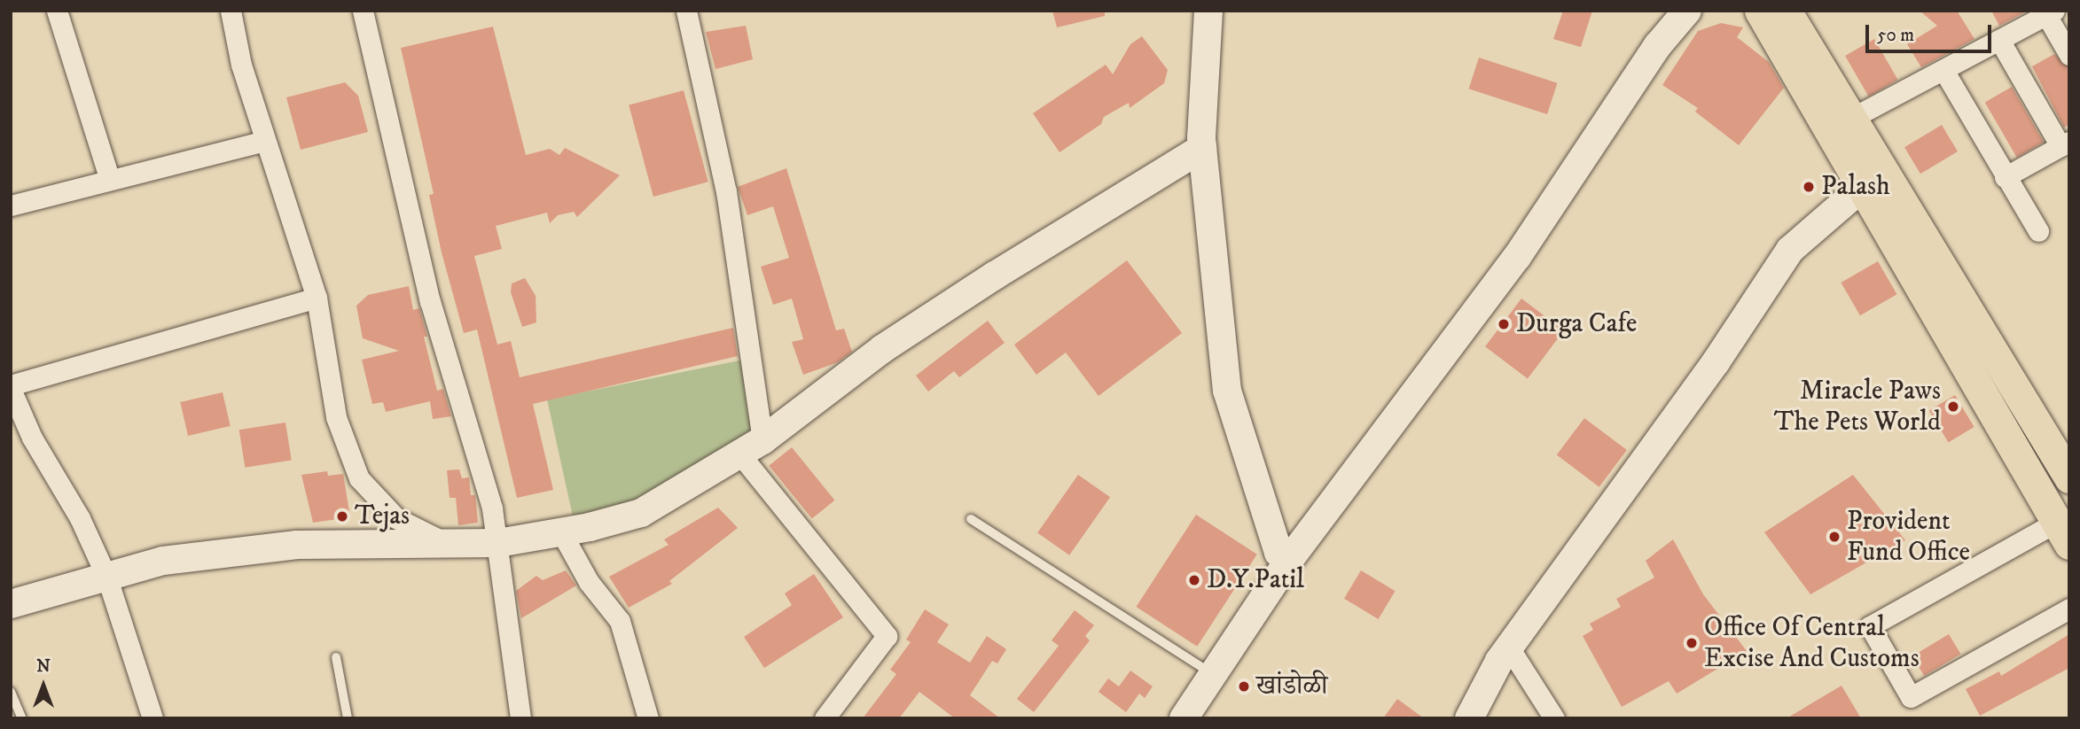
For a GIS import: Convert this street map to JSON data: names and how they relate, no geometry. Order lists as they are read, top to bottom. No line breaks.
{"places":["Palash","Durga Cafe","Miracle Paws The Pets World","Tejas","Provident Fund Office","D.Y.Patil","Office Of Central Excise And Customs","खांडोळी"],"scale_bar":"50 m","north":"top"}
